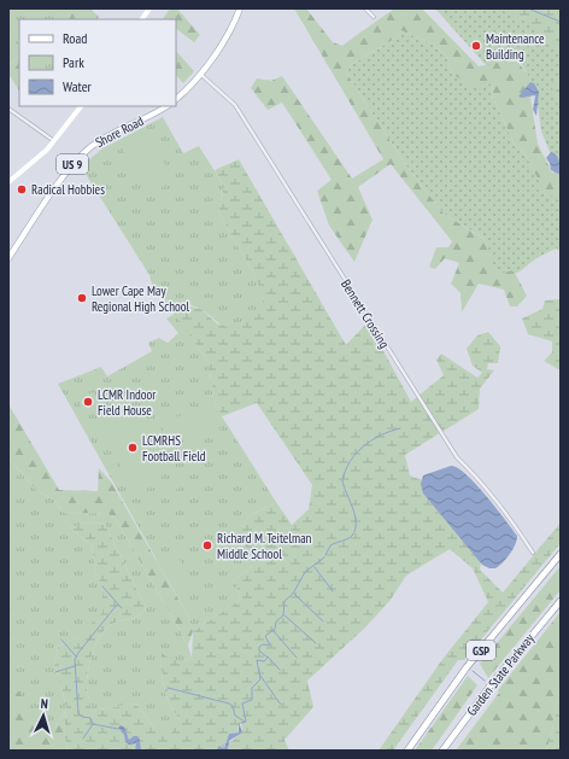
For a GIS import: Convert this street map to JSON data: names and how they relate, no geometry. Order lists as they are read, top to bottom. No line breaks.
{"streets":{"highway":["GSP","Garden State Parkway"],"main road":["Shore Road","US 9"],"street":["Bennett Crossing"]},"places":["Maintenance Building","Radical Hobbies","Lower Cape May Regional High School","LCMR Indoor Field House","LCMRHS Football Field","Richard M. Teitelman Middle School"],"legend":["Road","Park","Water"],"north":"top"}
